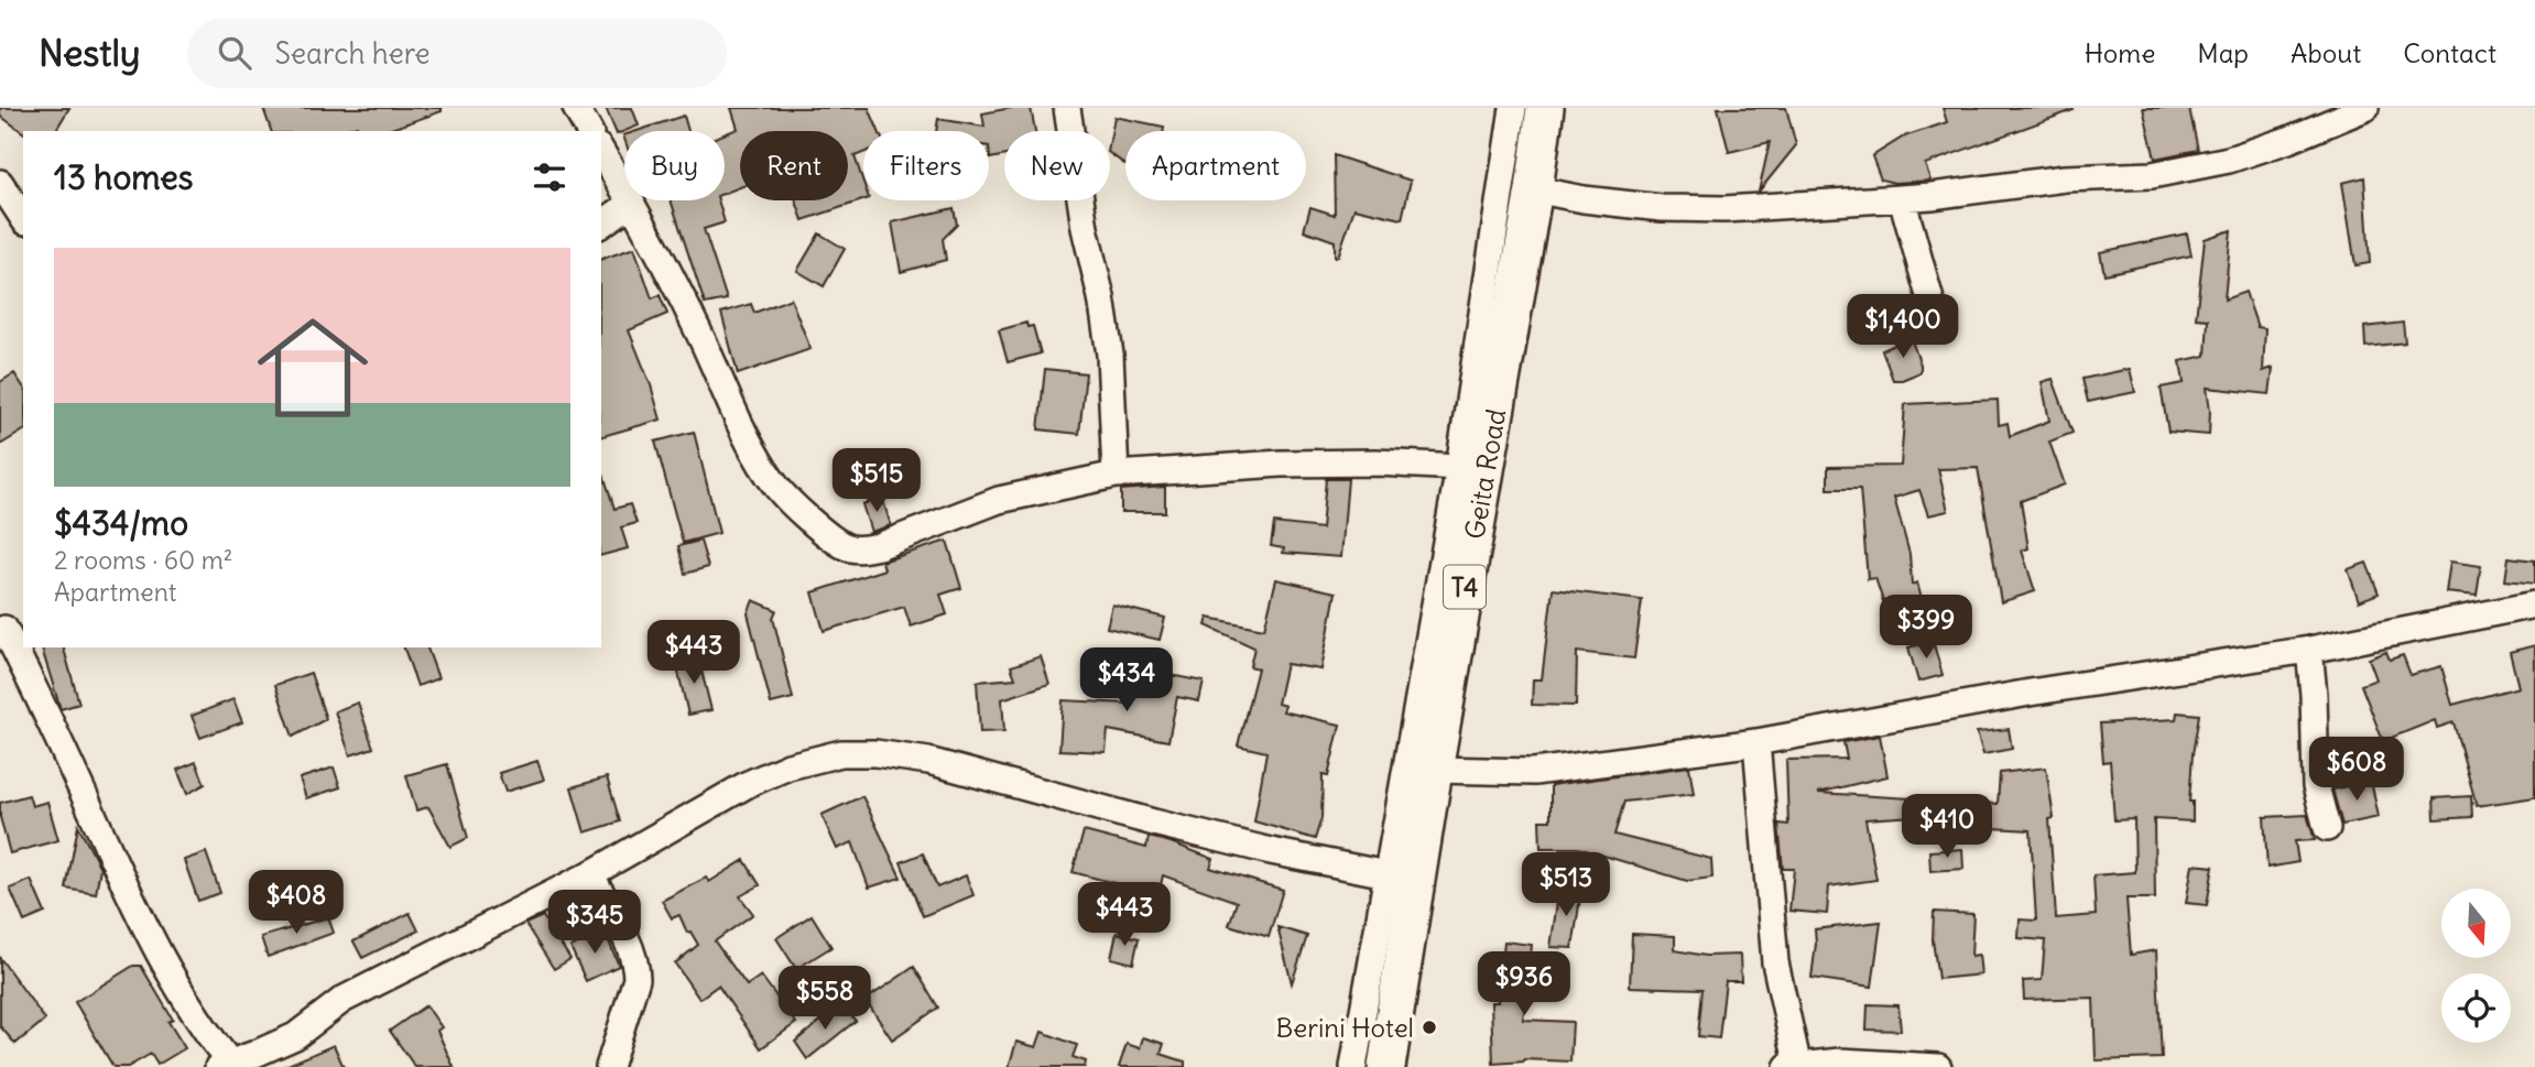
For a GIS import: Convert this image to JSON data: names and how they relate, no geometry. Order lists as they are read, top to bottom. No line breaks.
{"streets":{"highway":["Geita Road","T4"]},"places":["Berini Hotel"],"north":"bottom","page":{"header":"Nestly","search":"Search here","nav":["Home","Map","About","Contact"],"chip":["Buy","Rent","Filters","New","Apartment"],"heading":"13 homes","list":[{"name":"$434/mo","note":"2 rooms · 60 m² · Apartment"}],"price":["$1,400","$515","$399","$443","$434","$608","$410","$513","$408","$443","$345","$936","$558"]}}
